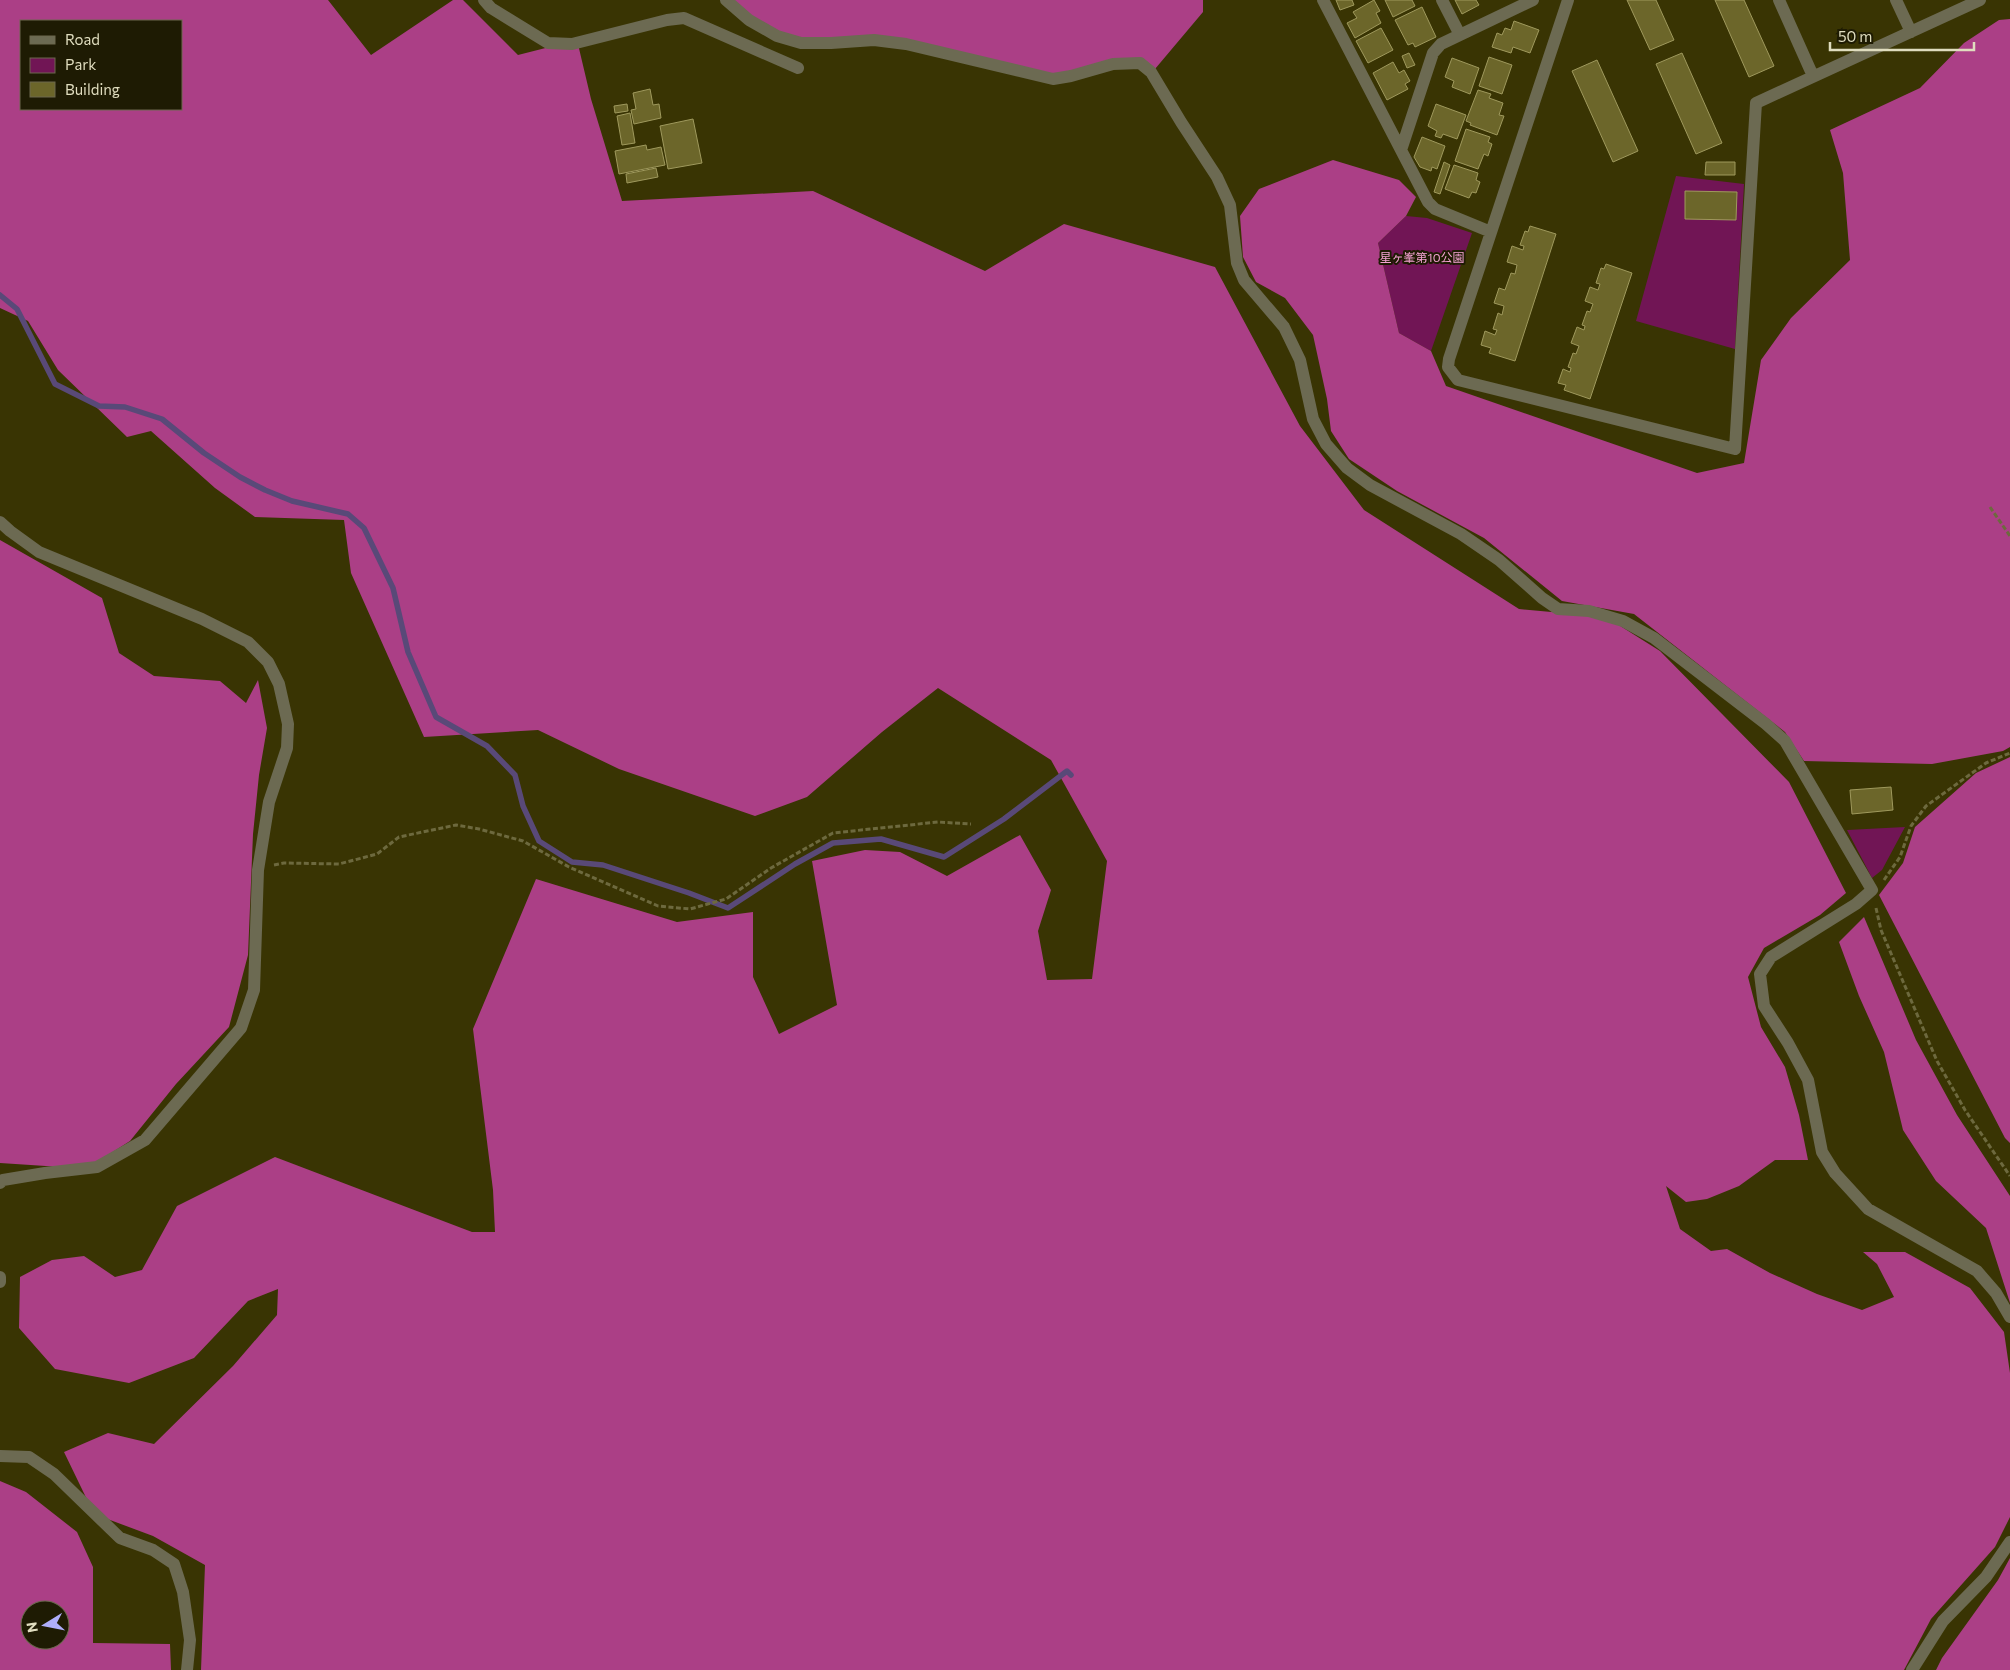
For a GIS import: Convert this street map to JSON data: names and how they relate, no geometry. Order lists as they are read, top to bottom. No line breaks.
{"parks":["星ヶ峯第10公園"],"legend":["Road","Park","Building"],"scale_bar":"50 m","north":"left"}
